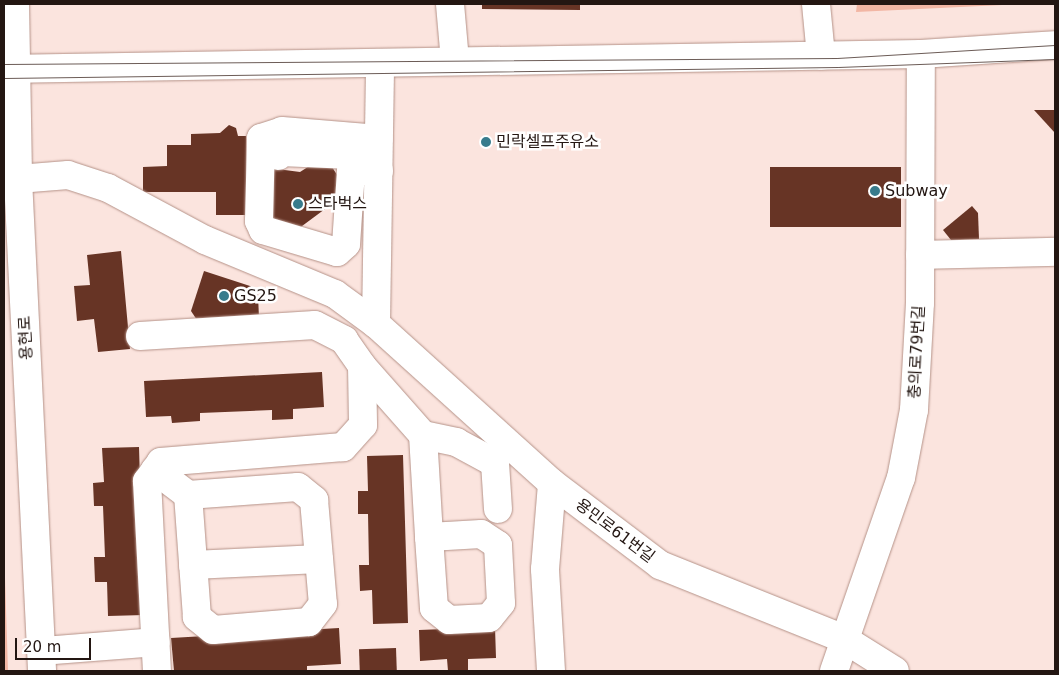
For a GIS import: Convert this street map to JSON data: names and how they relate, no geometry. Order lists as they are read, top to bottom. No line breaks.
{"streets":{"street":["용현로","충의로79번길","용민로61번길"]},"crossings":[["용현로","용민로61번길"],["충의로79번길","용민로61번길"]],"places":["민락셀프주유소","Subway","스타벅스","GS25"],"scale_bar":"20 m"}
